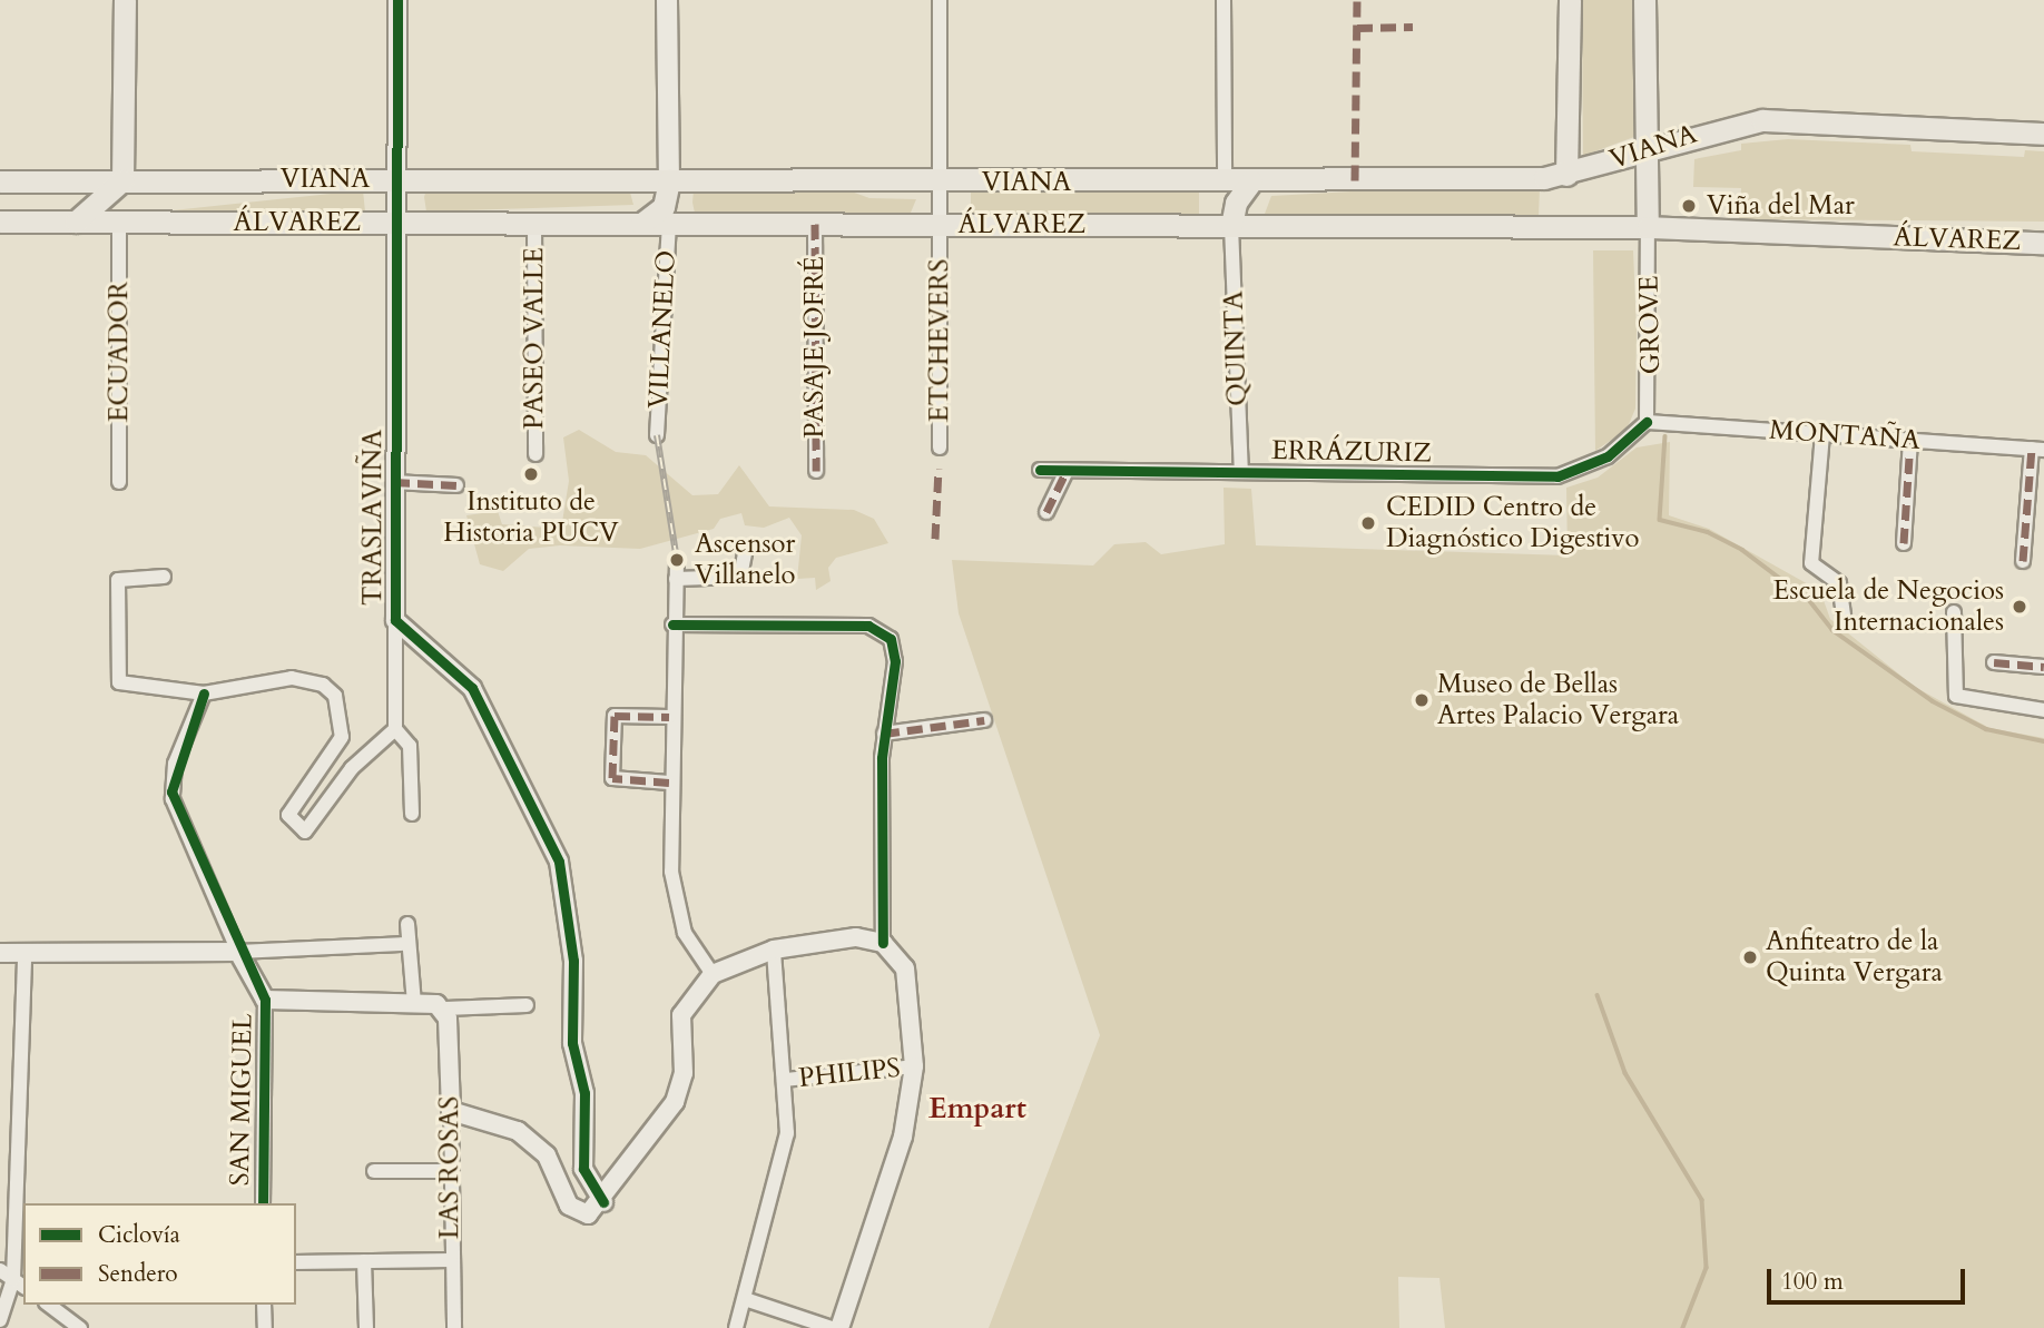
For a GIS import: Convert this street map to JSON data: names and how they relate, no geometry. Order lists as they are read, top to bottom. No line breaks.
{"streets":{"main road":["VIANA","ÁLVAREZ"],"street":["GROVE","VILLANELO","PASEO VALLE","ETCHEVERS","PASAJE JOFRÉ","QUINTA","ECUADOR","MONTAÑA","ERRÁZURIZ","TRASLAVIÑA","PHILIPS","SAN MIGUEL","LAS ROSAS"]},"crossings":[["VIANA","ETCHEVERS"],["VIANA","TRASLAVIÑA"],["ÁLVAREZ","GROVE"],["ÁLVAREZ","VILLANELO"],["ÁLVAREZ","PASEO VALLE"],["ÁLVAREZ","ETCHEVERS"],["ÁLVAREZ","PASAJE JOFRÉ"],["ÁLVAREZ","QUINTA"],["ÁLVAREZ","ECUADOR"],["ÁLVAREZ","TRASLAVIÑA"],["GROVE","MONTAÑA"],["GROVE","ERRÁZURIZ"],["QUINTA","ERRÁZURIZ"],["MONTAÑA","ERRÁZURIZ"]],"districts":["Empart"],"places":["Viña del Mar","Instituto de Historia PUCV","CEDID Centro de Diagnóstico Digestivo","Ascensor Villanelo","Escuela de Negocios Internacionales","Museo de Bellas Artes Palacio Vergara","Anfiteatro de la Quinta Vergara"],"legend":["Ciclovía","Sendero"],"scale_bar":"100 m"}
